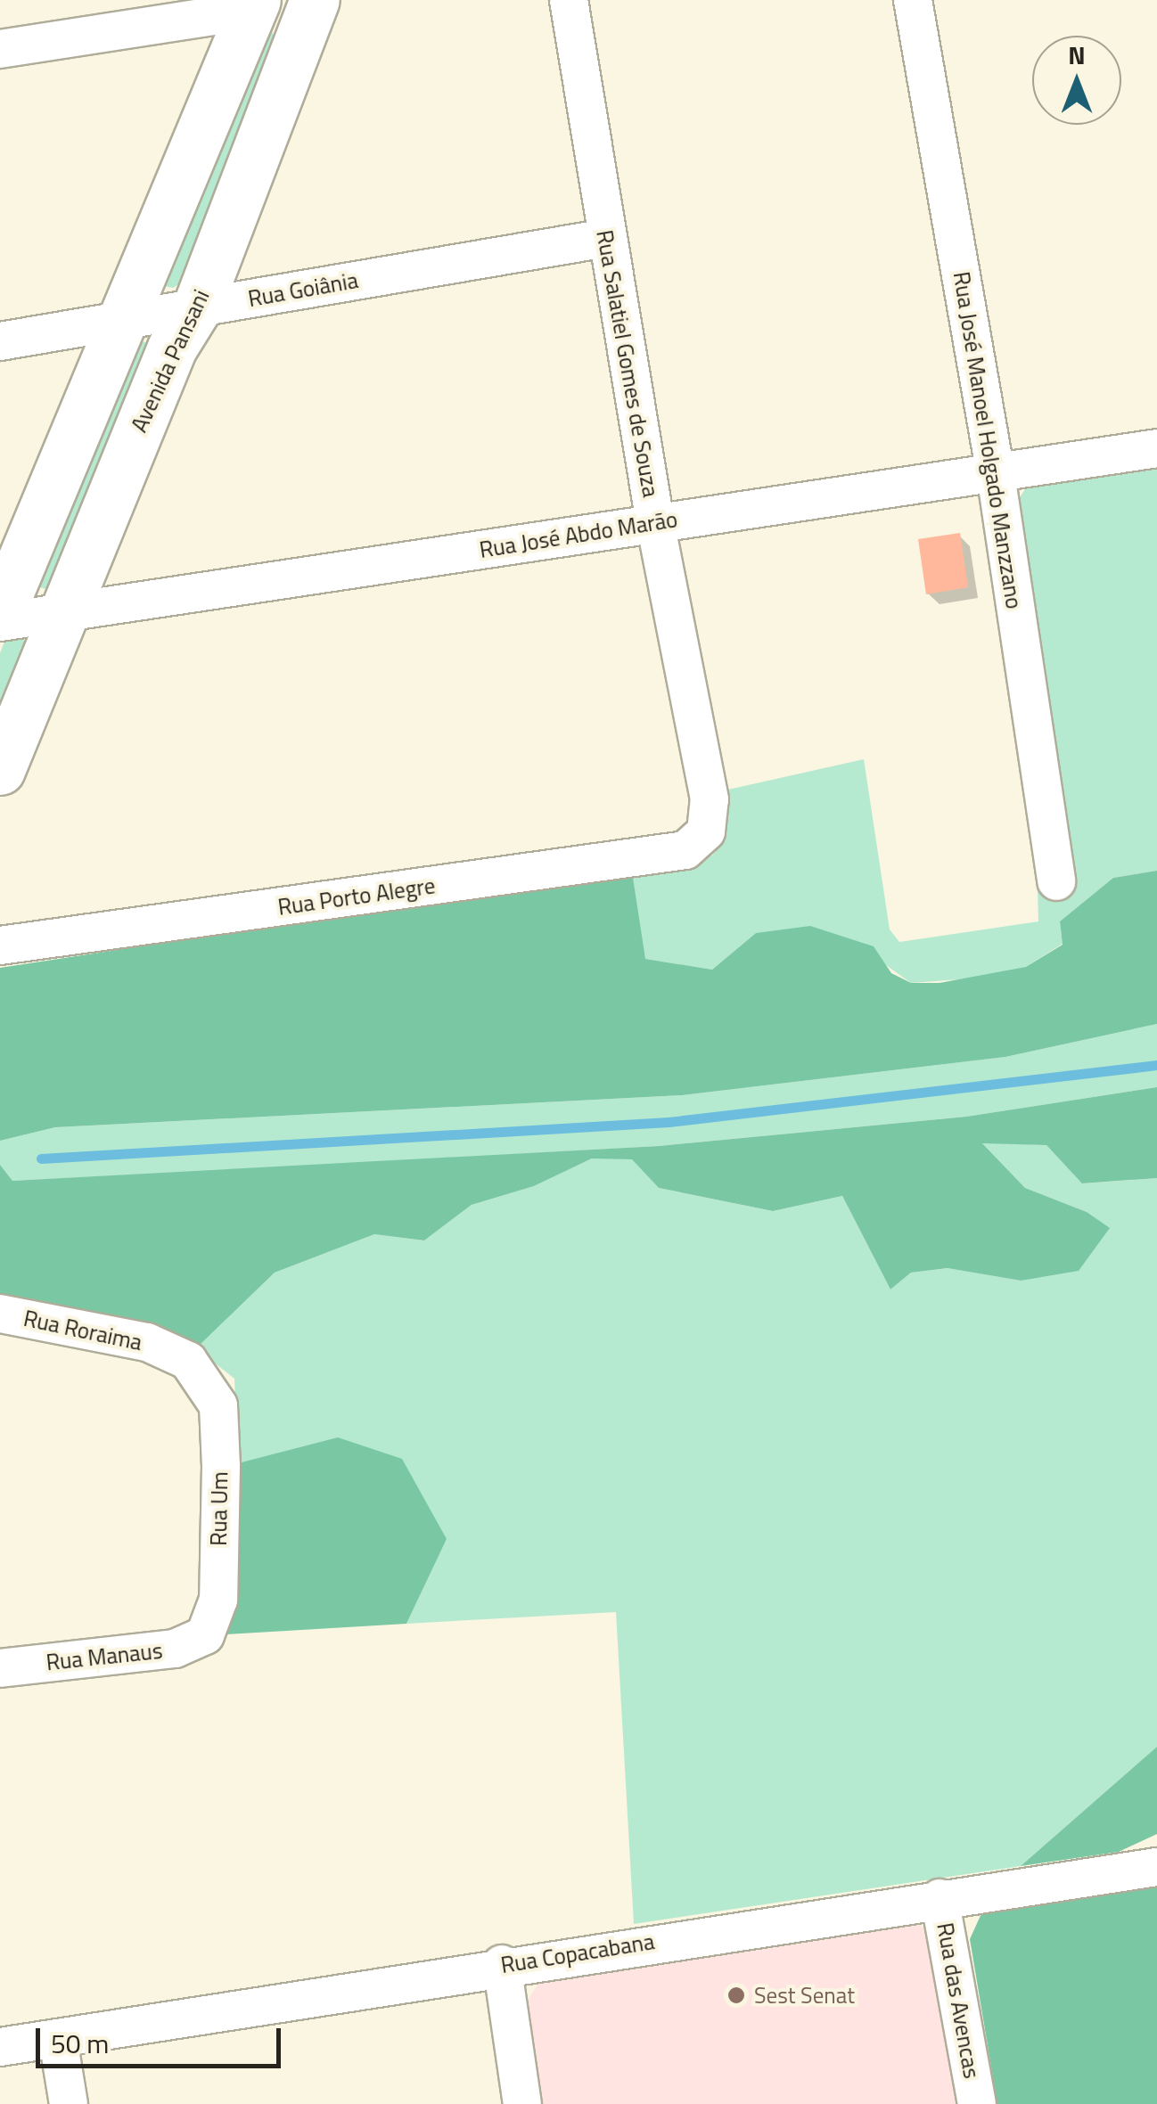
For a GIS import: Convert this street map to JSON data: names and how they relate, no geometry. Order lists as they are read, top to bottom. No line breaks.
{"streets":{"main road":["Avenida Pansani"],"street":["Rua Goiânia","Rua Salatiel Gomes de Souza","Rua José Manoel Holgado Manzzano","Rua José Abdo Marão","Rua Porto Alegre","Rua Roraima","Rua Um","Rua Manaus","Rua Copacabana","Rua das Avencas"]},"crossings":[["Rua Goiânia","Avenida Pansani"],["Rua Goiânia","Rua Salatiel Gomes de Souza"],["Avenida Pansani","Rua José Abdo Marão"],["Rua Salatiel Gomes de Souza","Rua José Abdo Marão"],["Rua Salatiel Gomes de Souza","Rua Porto Alegre"],["Rua José Manoel Holgado Manzzano","Rua José Abdo Marão"],["Rua Roraima","Rua Um"],["Rua Um","Rua Manaus"],["Rua Copacabana","Rua das Avencas"]],"places":["Sest Senat"],"scale_bar":"50 m","north":"top"}
